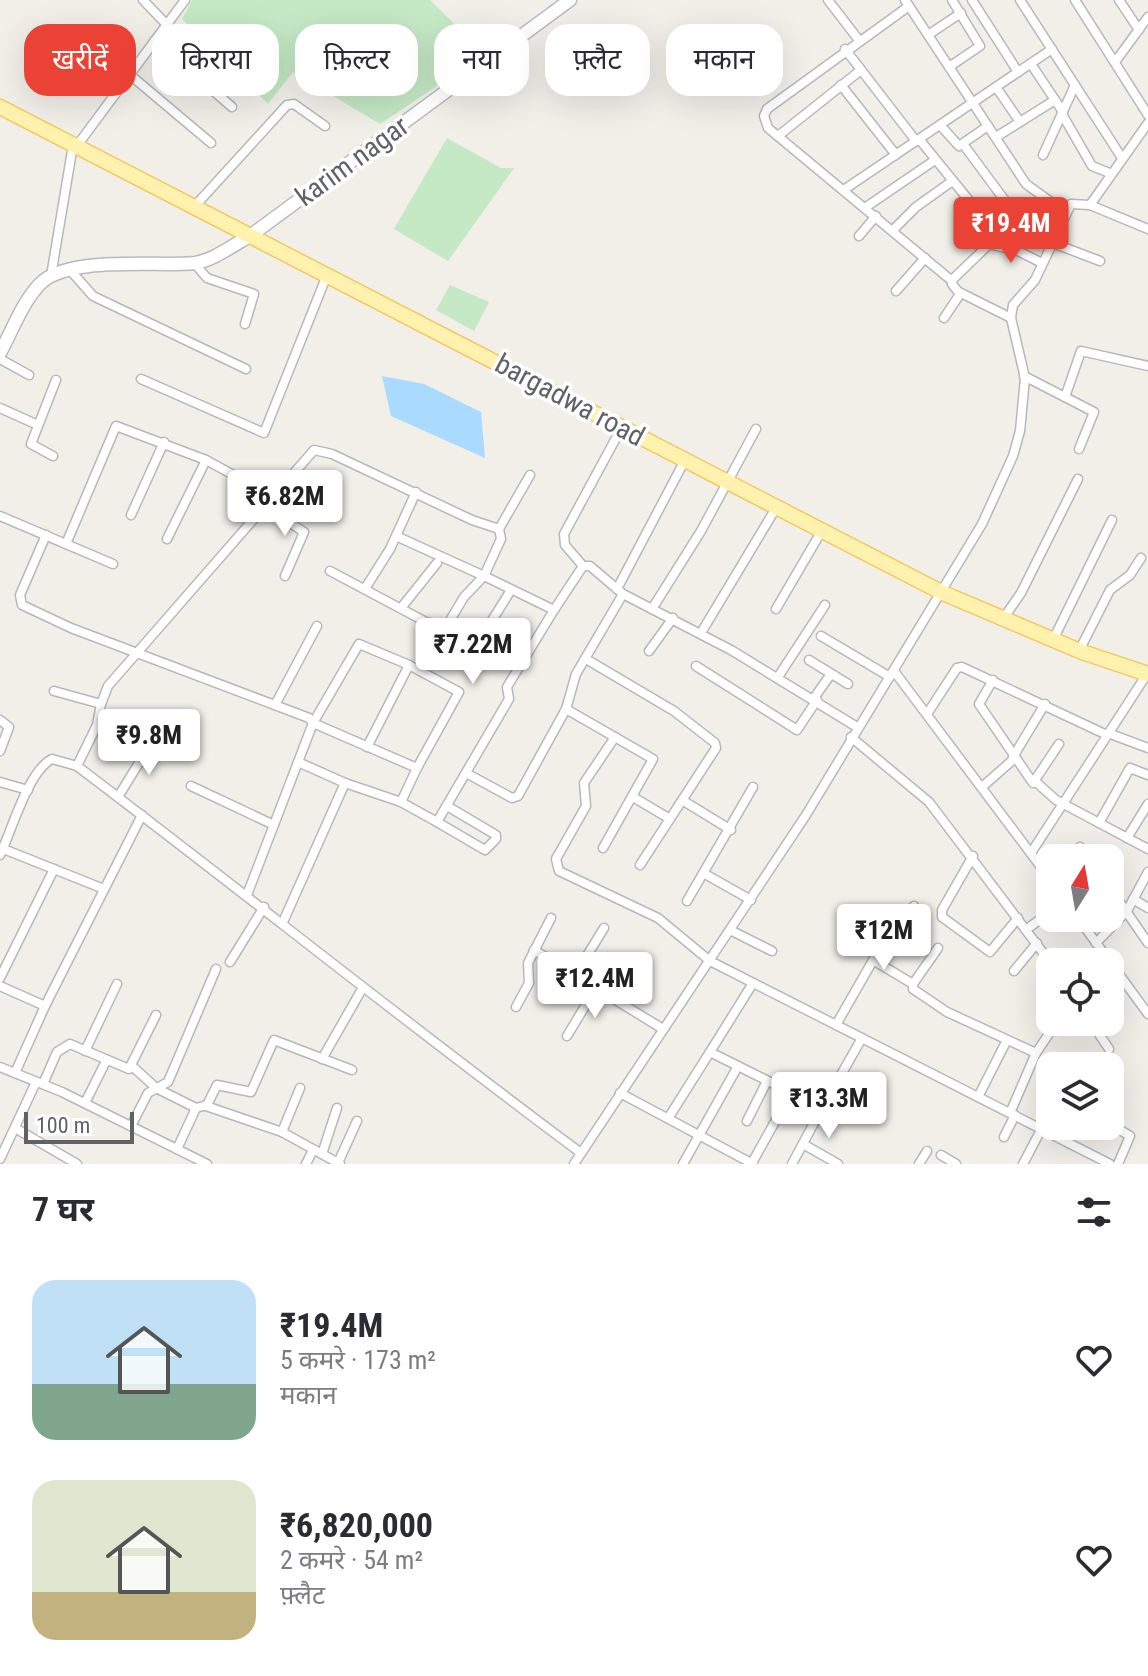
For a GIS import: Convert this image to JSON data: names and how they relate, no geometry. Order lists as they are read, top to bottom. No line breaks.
{"streets":{"main road":["bargadwa road"],"street":["karim nagar"]},"crossings":[["karim nagar","bargadwa road"]],"scale_bar":"100 m","north":"top","page":{"chip":["खरीदें","किराया","फ़िल्टर","नया","फ़्लैट","मकान"],"price":["₹19.4M","₹6.82M","₹7.22M","₹9.8M","₹12M","₹12.4M","₹13.3M"],"scale":"100 m","heading":"7 घर","list":[{"name":"₹19.4M","note":"5 कमरे · 173 m² · मकान"},{"name":"₹6,820,000","note":"2 कमरे · 54 m² · फ़्लैट"}]}}
